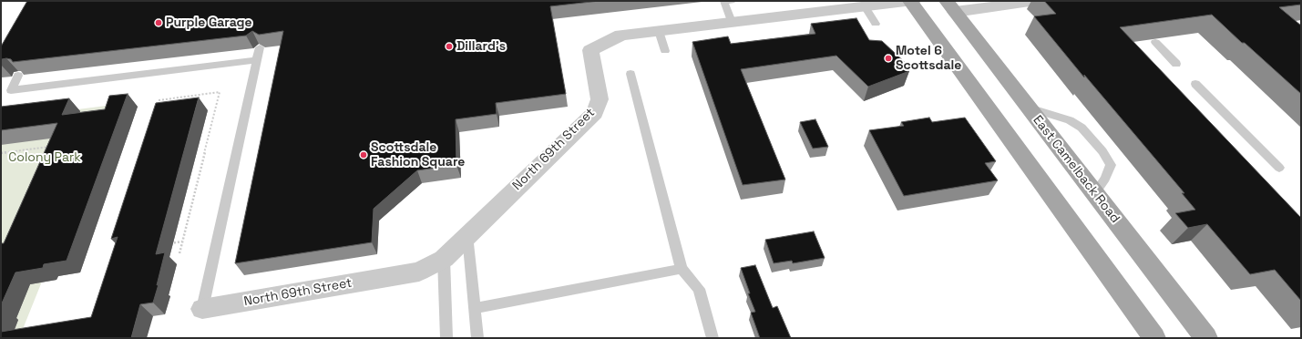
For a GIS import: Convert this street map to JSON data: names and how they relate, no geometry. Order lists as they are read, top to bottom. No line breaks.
{"streets":{"main road":["East Camelback Road"],"street":["North 69th Street"]},"parks":["Colony Park"],"places":["Purple Garage","Dillard's","Motel 6 Scottsdale","Scottsdale Fashion Square"]}
